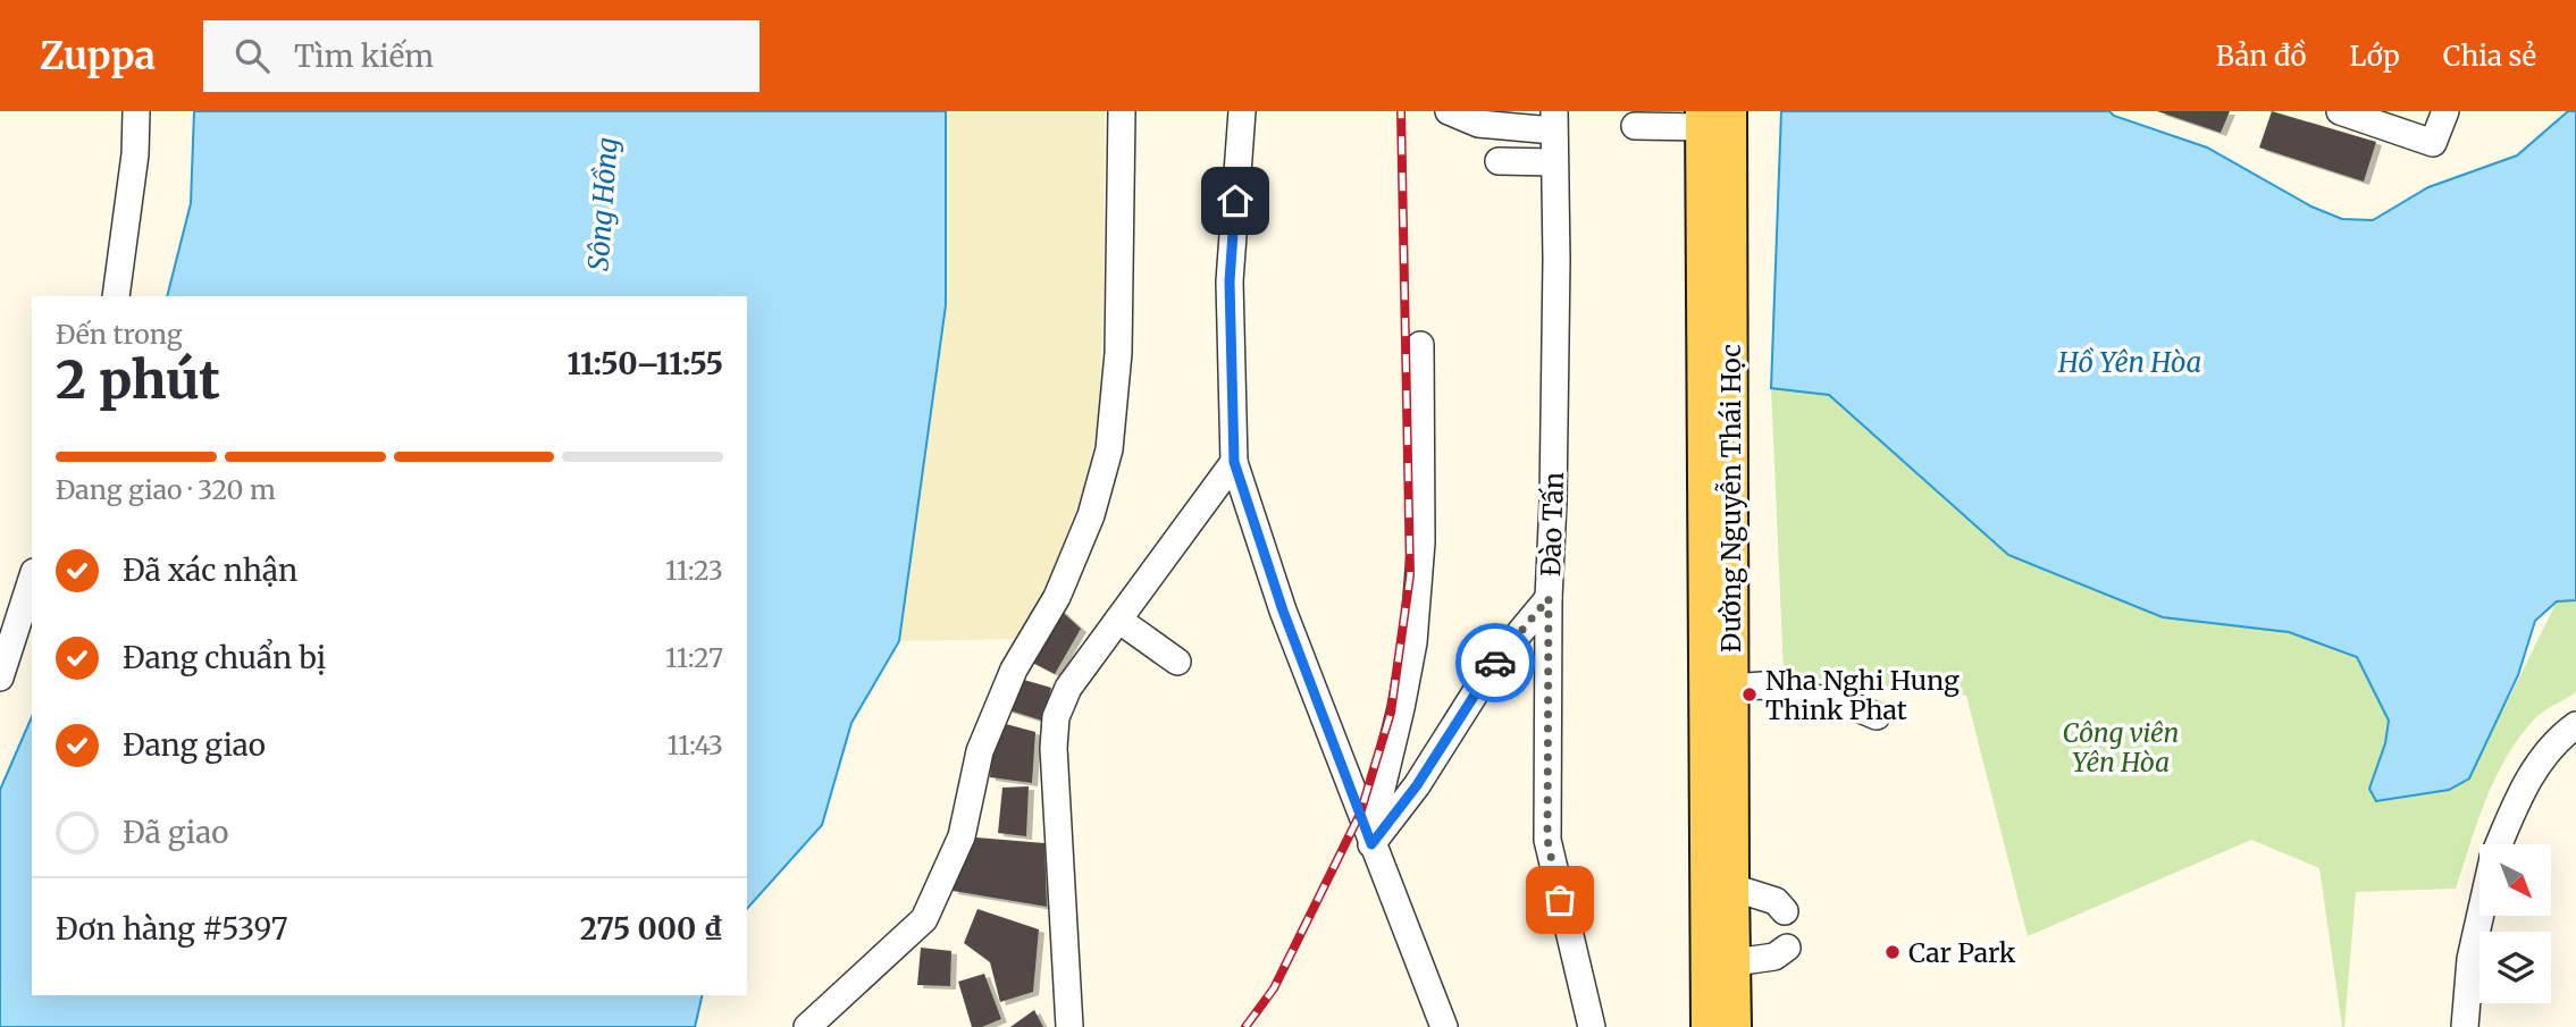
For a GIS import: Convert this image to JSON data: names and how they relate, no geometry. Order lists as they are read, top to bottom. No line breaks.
{"streets":{"main road":["Đường Nguyễn Thái Học"],"street":["Đào Tấn"]},"water":["Sông Hồng","Hồ Yên Hòa"],"parks":["Công viên Yên Hòa"],"places":["Nha Nghi Hung Think Phat","Car Park"],"north":"bottom right","page":{"header":"Zuppa","search":"Tìm kiếm","nav":["Bản đồ","Lớp","Chia sẻ"],"heading":["2 phút","Đến trong","11:50–11:55"],"panel":["Đơn hàng #5397","275 000 ₫"],"bar":"Đang giao · 320 m","list":[["Đã xác nhận","11:23"],["Đang chuẩn bị","11:27"],["Đang giao","11:43"],"Đã giao"]}}
